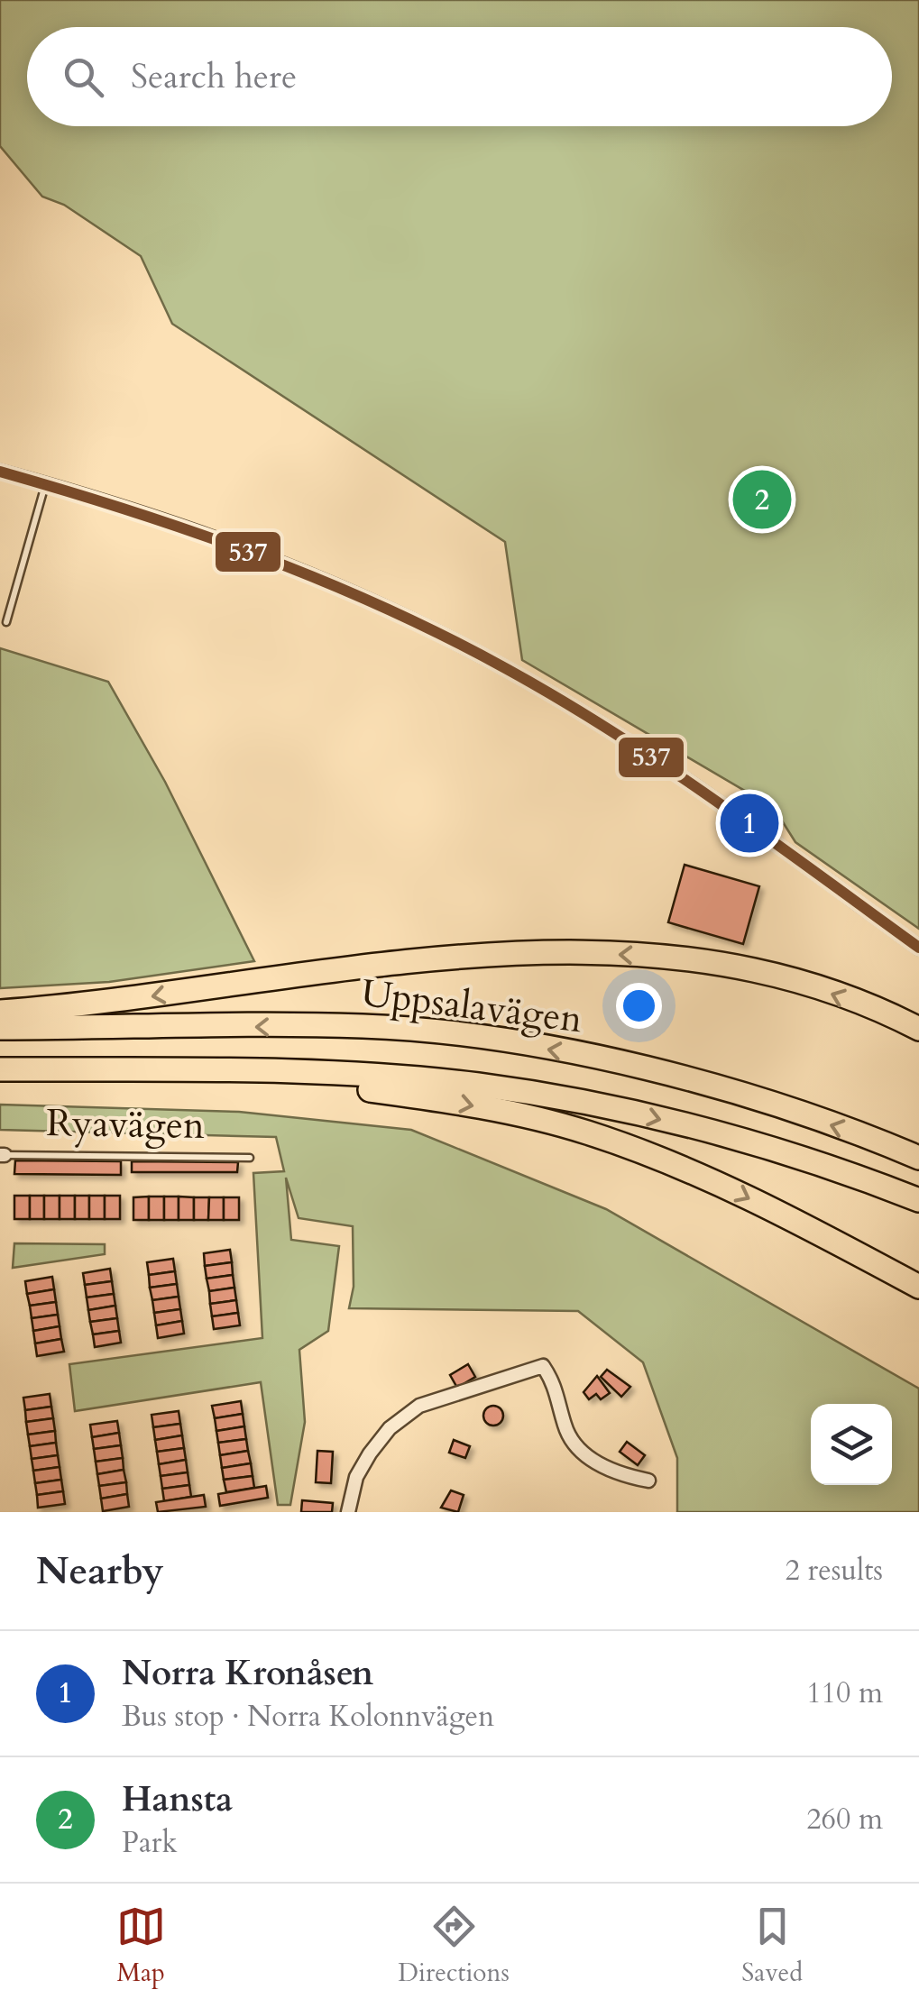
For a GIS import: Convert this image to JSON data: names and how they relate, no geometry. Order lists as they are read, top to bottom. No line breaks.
{"streets":{"highway":["Uppsalavägen"],"lane":["Ryavägen"]},"lines":["transit line 537"],"page":{"search":"Search here","pins":["2","1"],"heading":["Nearby","2 results"],"list":[{"mark":"1","name":"Norra Kronåsen","note":"Bus stop · Norra Kolonnvägen","value":"110 m"},{"mark":"2","name":"Hansta","note":"Park","value":"260 m"}],"nav":["Map","Directions","Saved"]}}
